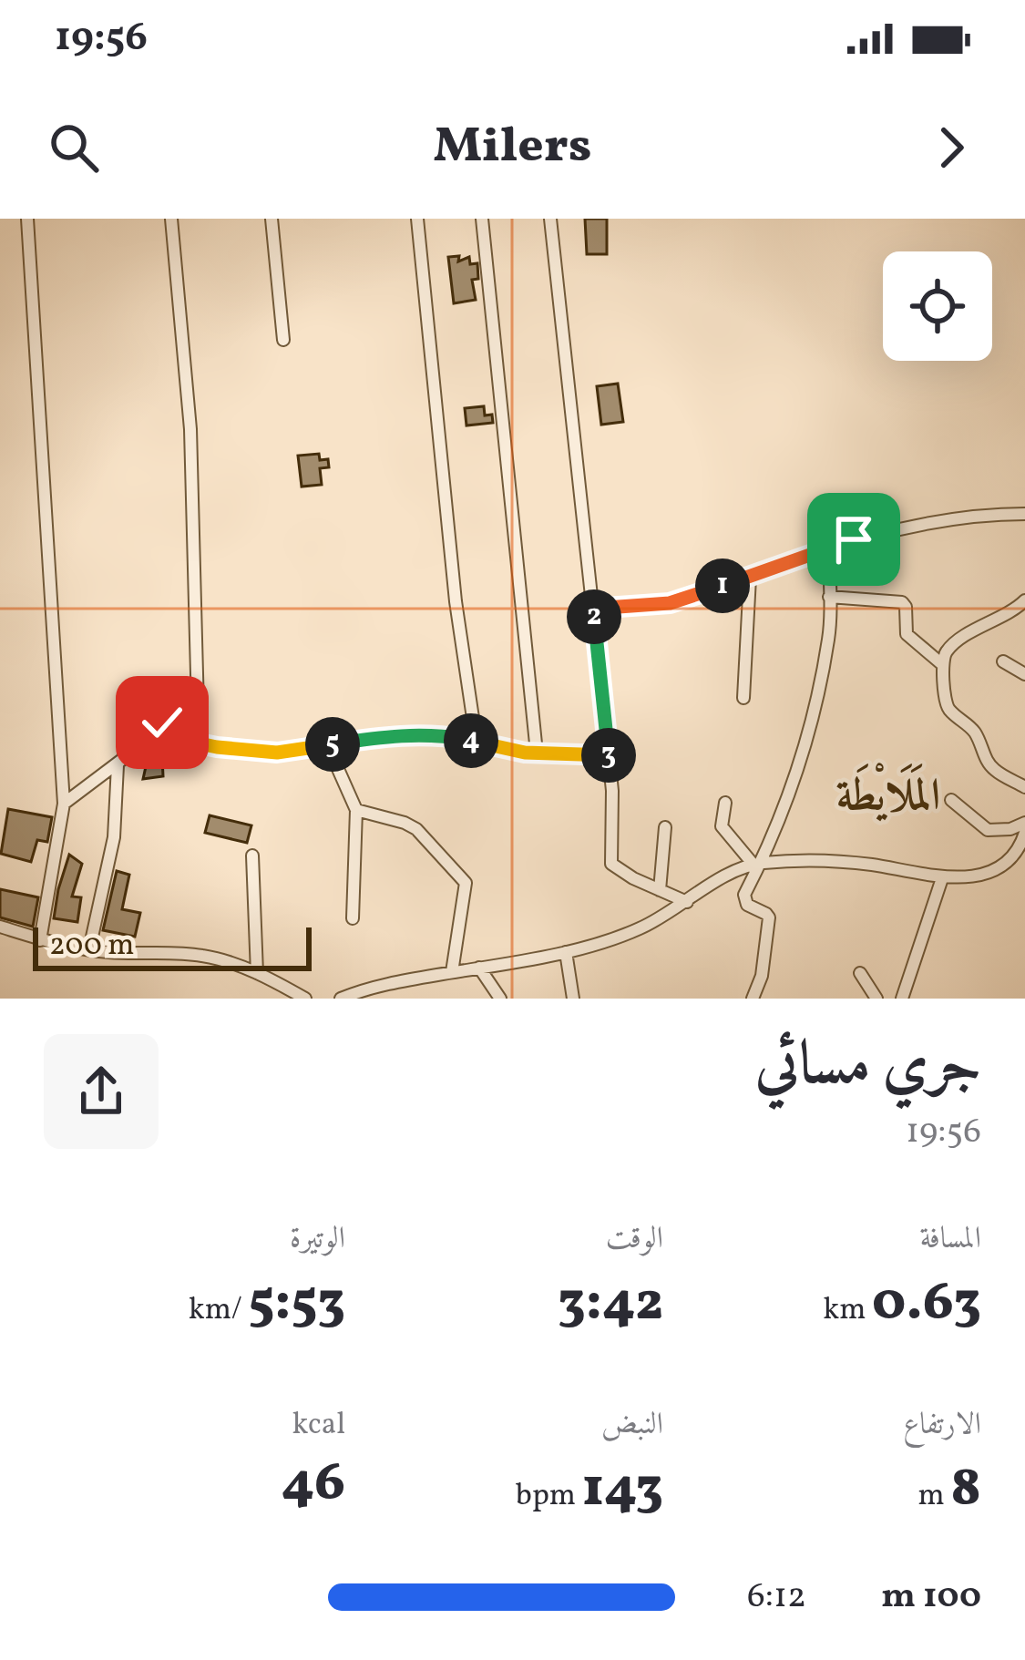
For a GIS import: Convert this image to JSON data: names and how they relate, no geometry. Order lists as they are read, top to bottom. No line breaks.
{"districts":["المَلَايْطَة"],"scale_bar":"200 m","page":{"status":"19:56","header":"Milers","pins":["1","2","4","5","3"],"scale":"200 m","heading":["جري مسائي","19:56"],"stats":[["المسافة","0.63 km"],["الوقت","3:42"],["الوتيرة","5:53 /km"],["الارتفاع","8 m"],["النبض","143 bpm"],["kcal","46"]],"list":[{"name":"100 m","note":"6:12"}]}}
